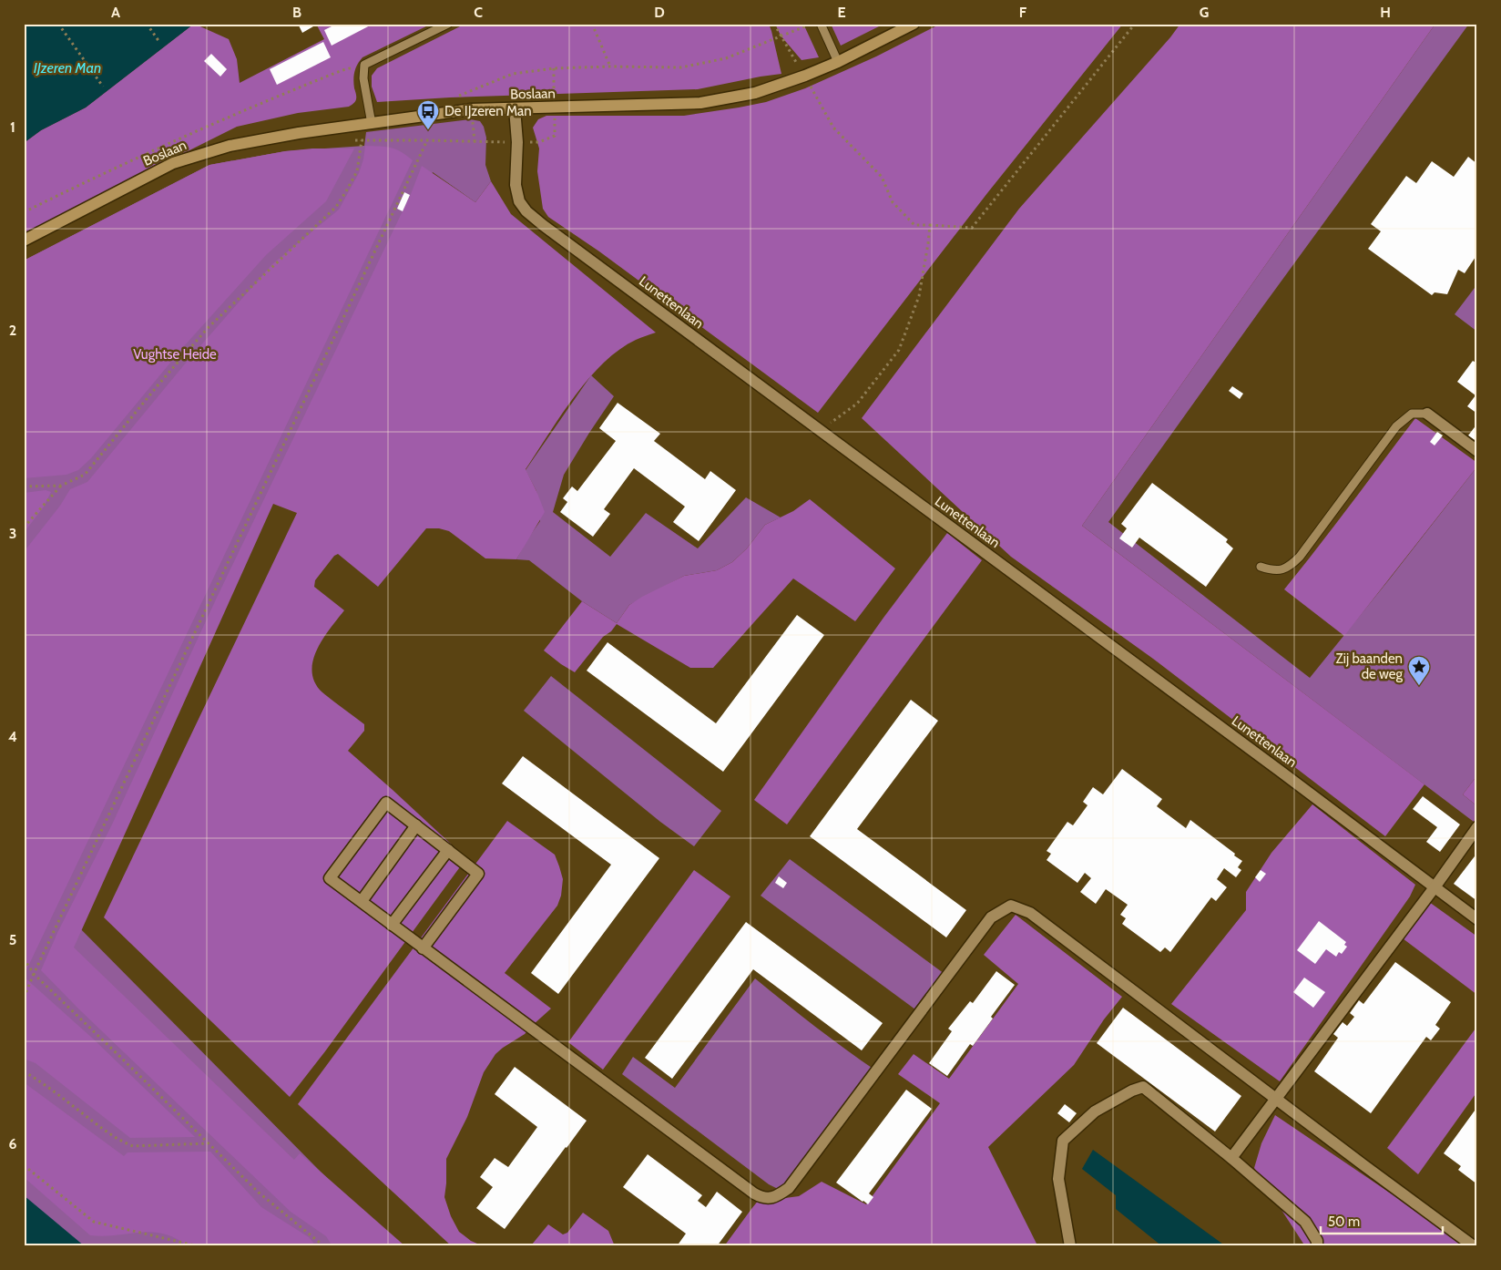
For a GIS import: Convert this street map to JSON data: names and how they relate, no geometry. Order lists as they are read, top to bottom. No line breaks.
{"streets":{"main road":["Boslaan"],"street":["Lunettenlaan"]},"crossings":[["Boslaan","Lunettenlaan"]],"water":["IJzeren Man"],"parks":["Vughtse Heide"],"places":{"bus stop":["De IJzeren Man"],"place":["Zij baanden de weg"]},"scale_bar":"50 m","grid":{"columns":["A","B","C","D","E","F","G","H"],"rows":["1","2","3","4","5","6"]}}
